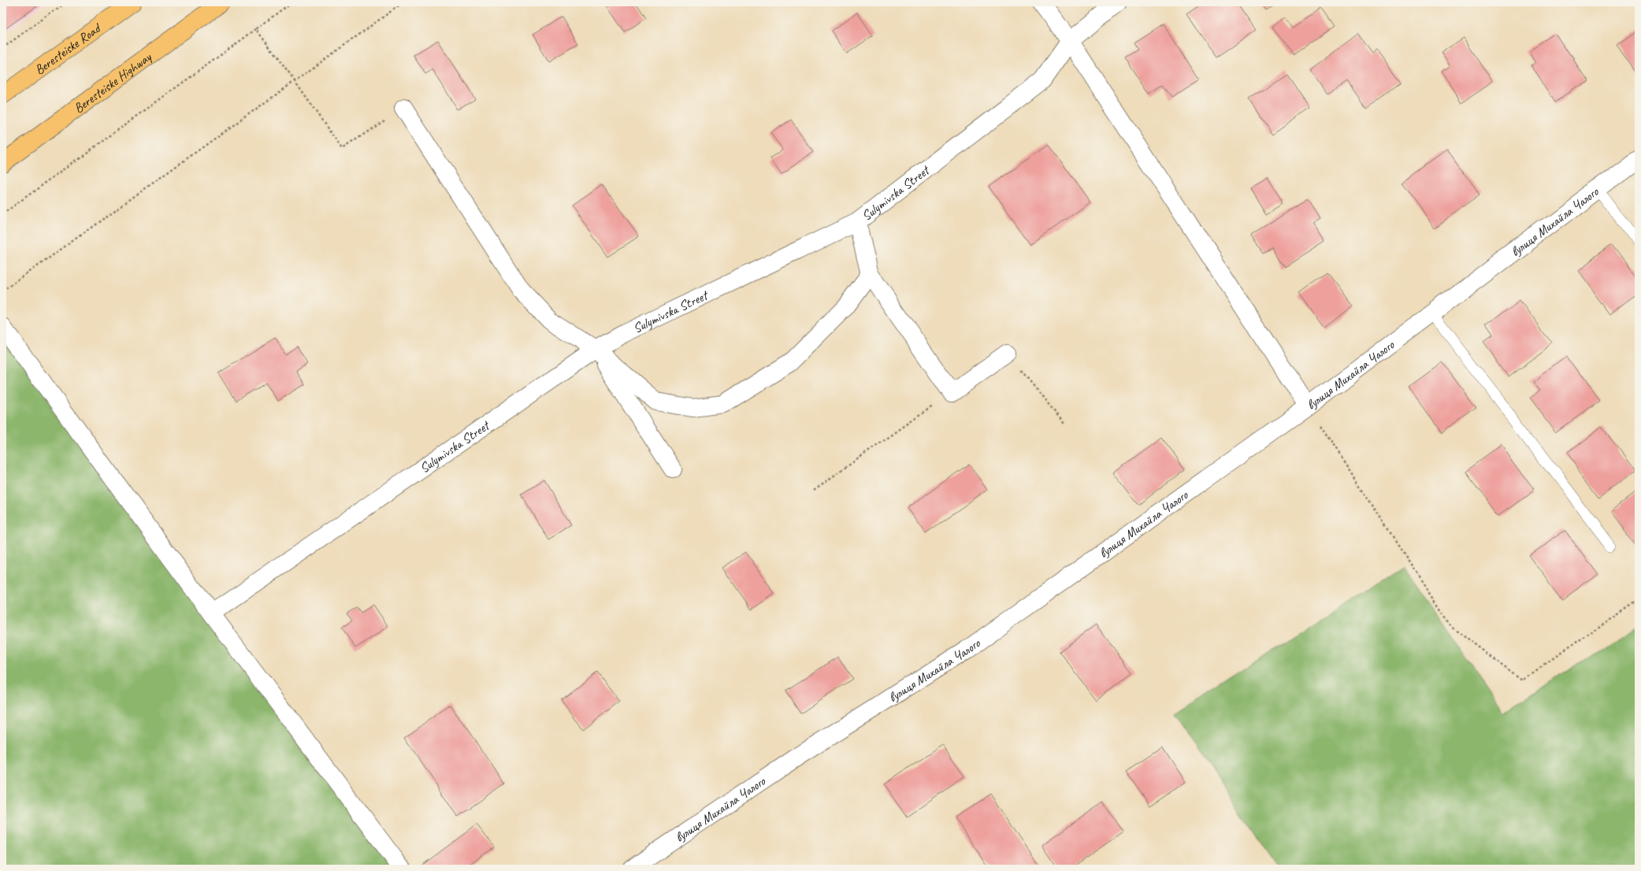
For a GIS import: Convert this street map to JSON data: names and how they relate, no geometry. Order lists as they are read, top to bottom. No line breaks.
{"streets":{"highway":["Beresteiske Road","Beresteiske Highway"],"street":["Sulymivska Street","вулиця Михайла Чалого"]}}
